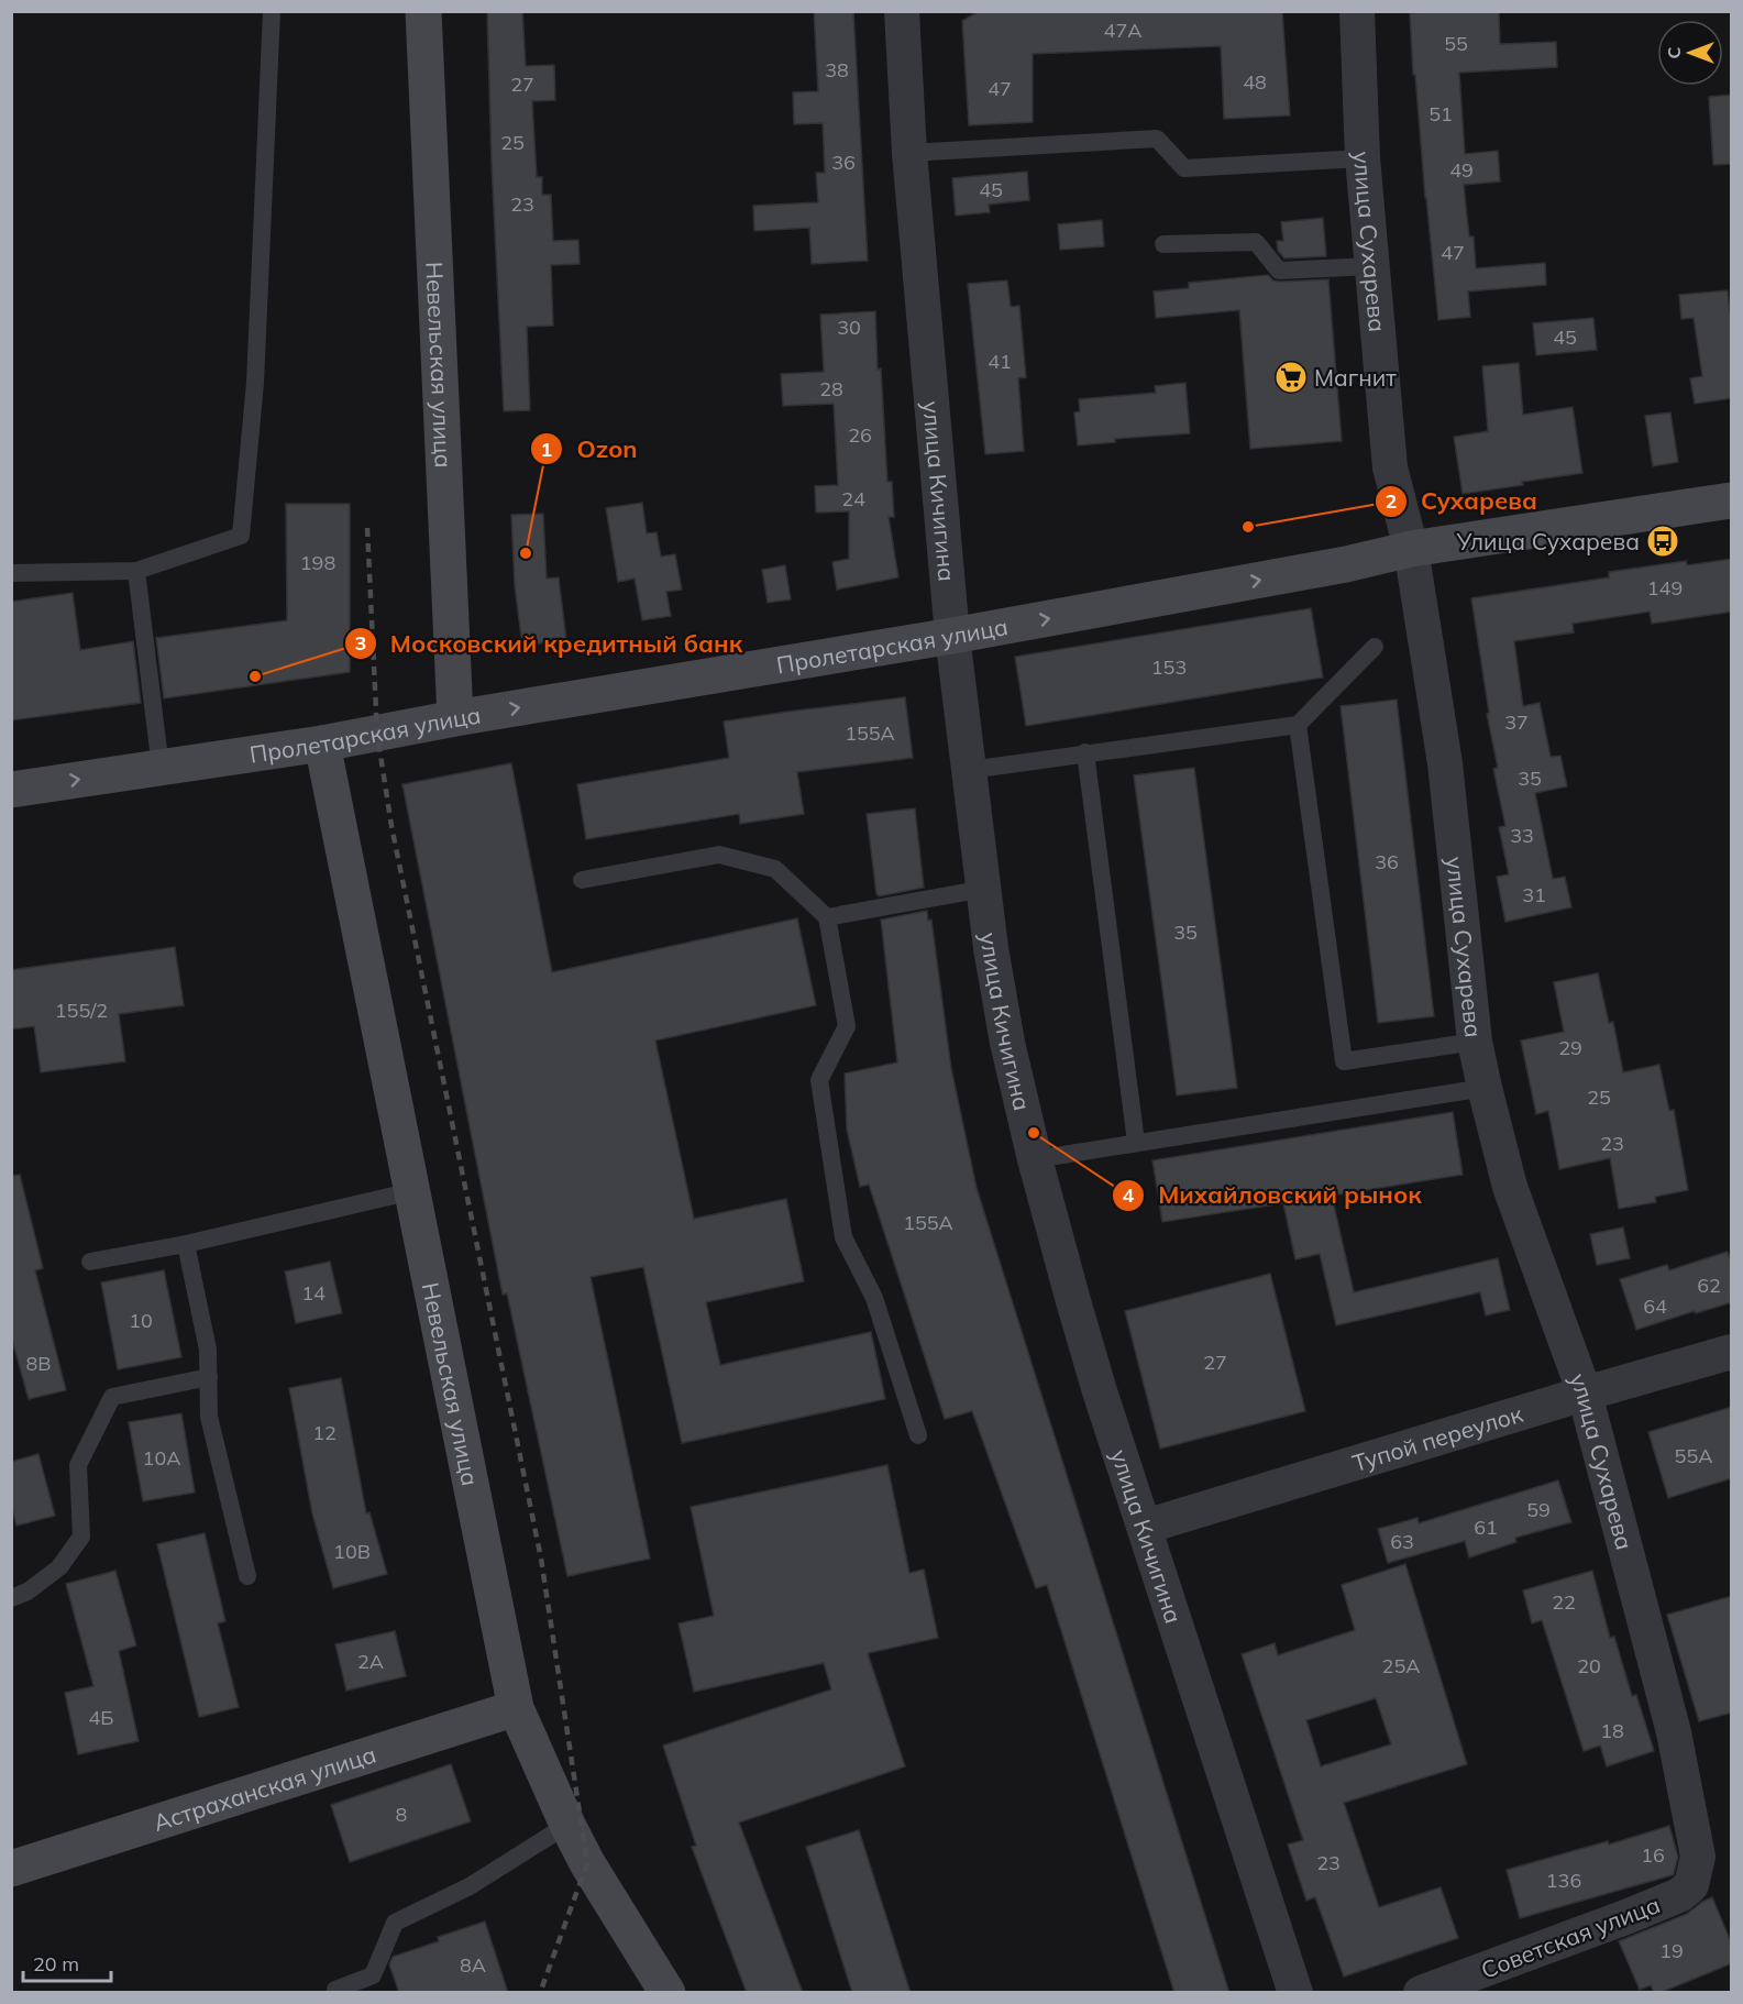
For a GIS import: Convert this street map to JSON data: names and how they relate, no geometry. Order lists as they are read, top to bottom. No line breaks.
{"streets":{"street":["улица Сухарева","Невельская улица","улица Кичигина","Пролетарская улица","Тупой переулок","Астраханская улица","Советская улица"]},"crossings":[["улица Сухарева","Пролетарская улица"],["улица Сухарева","Тупой переулок"],["улица Сухарева","Советская улица"],["Невельская улица","Пролетарская улица"],["Невельская улица","Астраханская улица"],["улица Кичигина","Пролетарская улица"],["улица Кичигина","Тупой переулок"]],"one_way":["Пролетарская улица"],"places":{"supermarket":["Магнит"],"other":["Сухарева","Ozon","Московский кредитный банк","Михайловский рынок"],"bus stop":["Улица Сухарева"]},"house_numbers":["47А","55","38","48","27","47","51","25","36","49","45","23","47","30","45","41","28","26","24","198","149","153","37","155А","35","33","36","31","35","155/2","29","25","23","155А","62","14","64","10","27","8В","12","55А","10А","59","61","63","10В","22","2А","25А","20","4Б","18","8","16","23","136","19","8А"],"scale_bar":"20 m","north":"left"}
